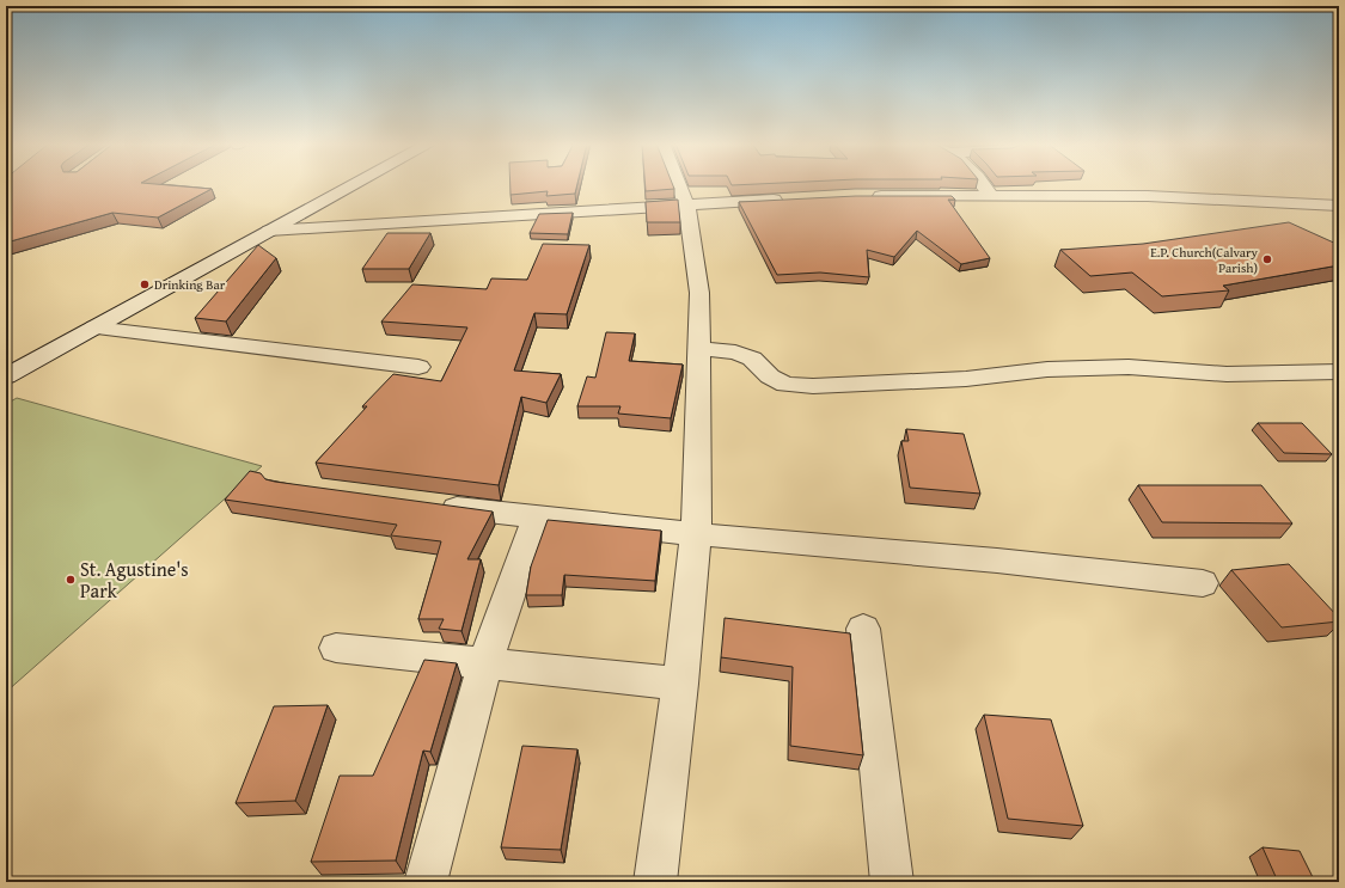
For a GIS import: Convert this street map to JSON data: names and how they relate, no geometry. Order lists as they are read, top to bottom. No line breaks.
{"places":["E.P. Church(Calvary Parish)","Drinking Bar","St. Agustine's Park"]}
